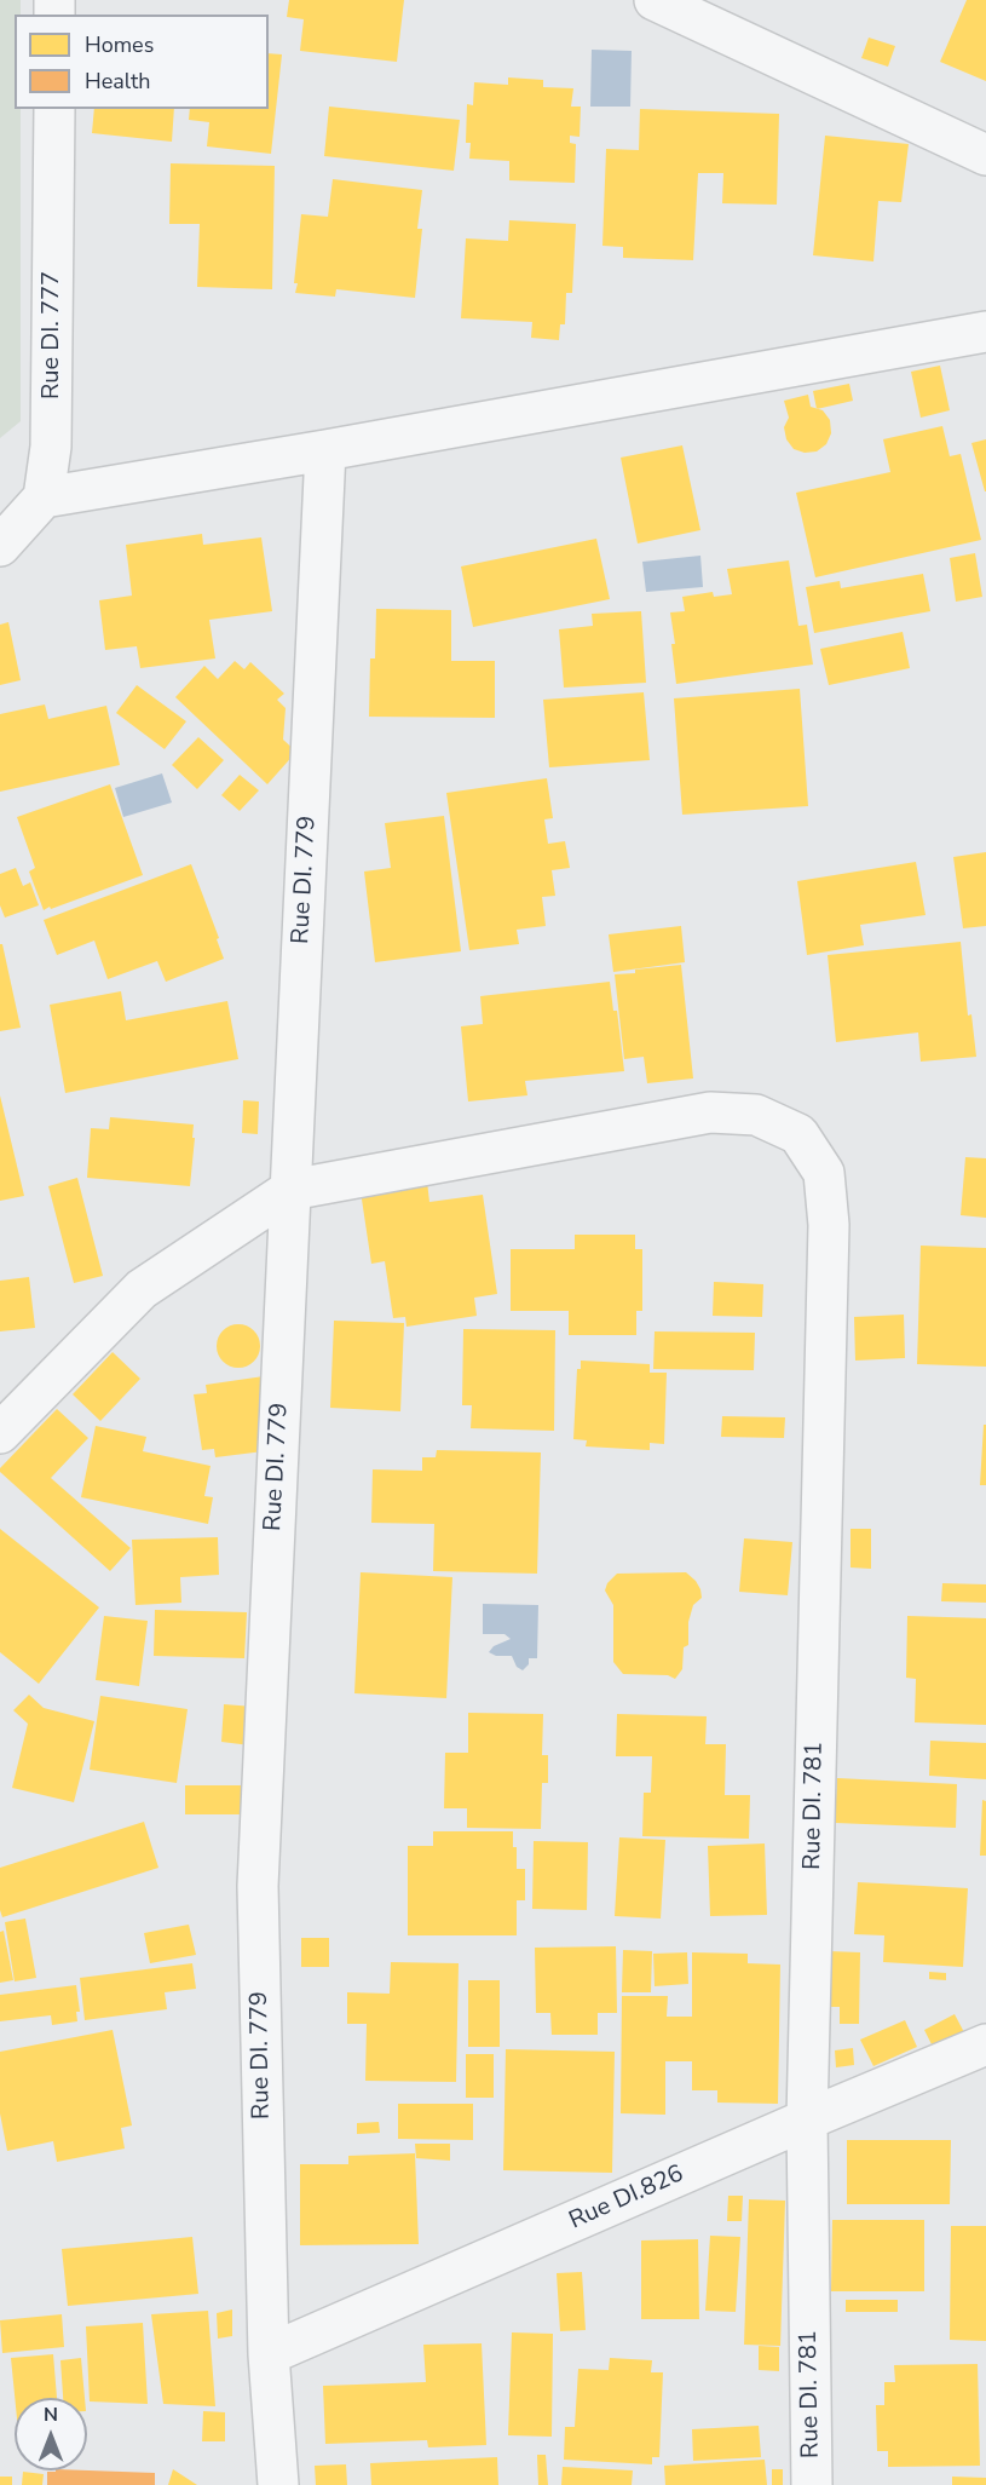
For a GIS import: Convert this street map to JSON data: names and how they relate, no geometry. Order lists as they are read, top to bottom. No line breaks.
{"streets":{"street":["Rue DI. 777","Rue DI. 779","Rue DI. 781","Rue DI.826"]},"crossings":[["Rue DI. 779","Rue DI. 781"],["Rue DI. 779","Rue DI.826"],["Rue DI. 781","Rue DI.826"]],"legend":["Homes","Health"],"north":"top"}
